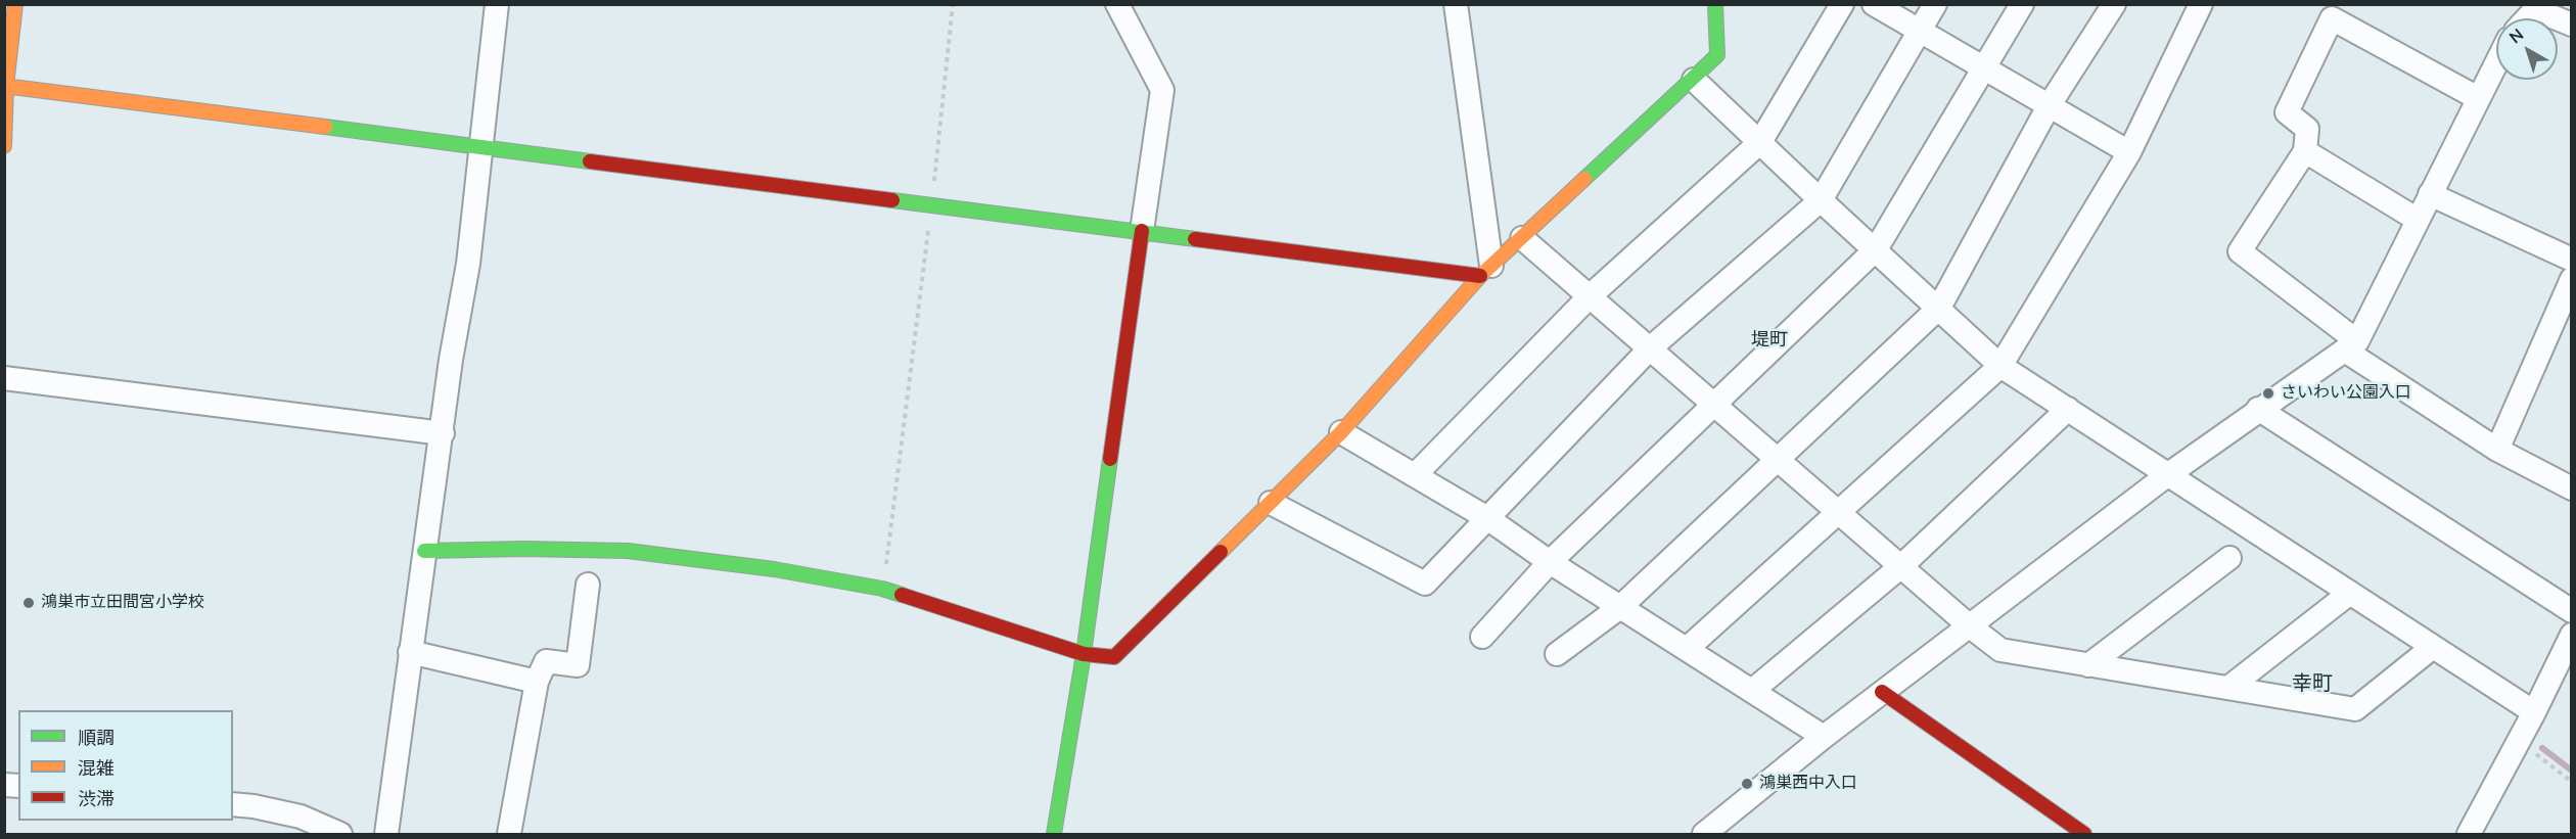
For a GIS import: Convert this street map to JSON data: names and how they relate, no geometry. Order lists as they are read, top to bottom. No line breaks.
{"districts":["堤町","幸町"],"places":["さいわい公園入口","鴻巣市立田間宮小学校","鴻巣西中入口"],"legend":["順調","混雑","渋滞"],"north":"top left"}
